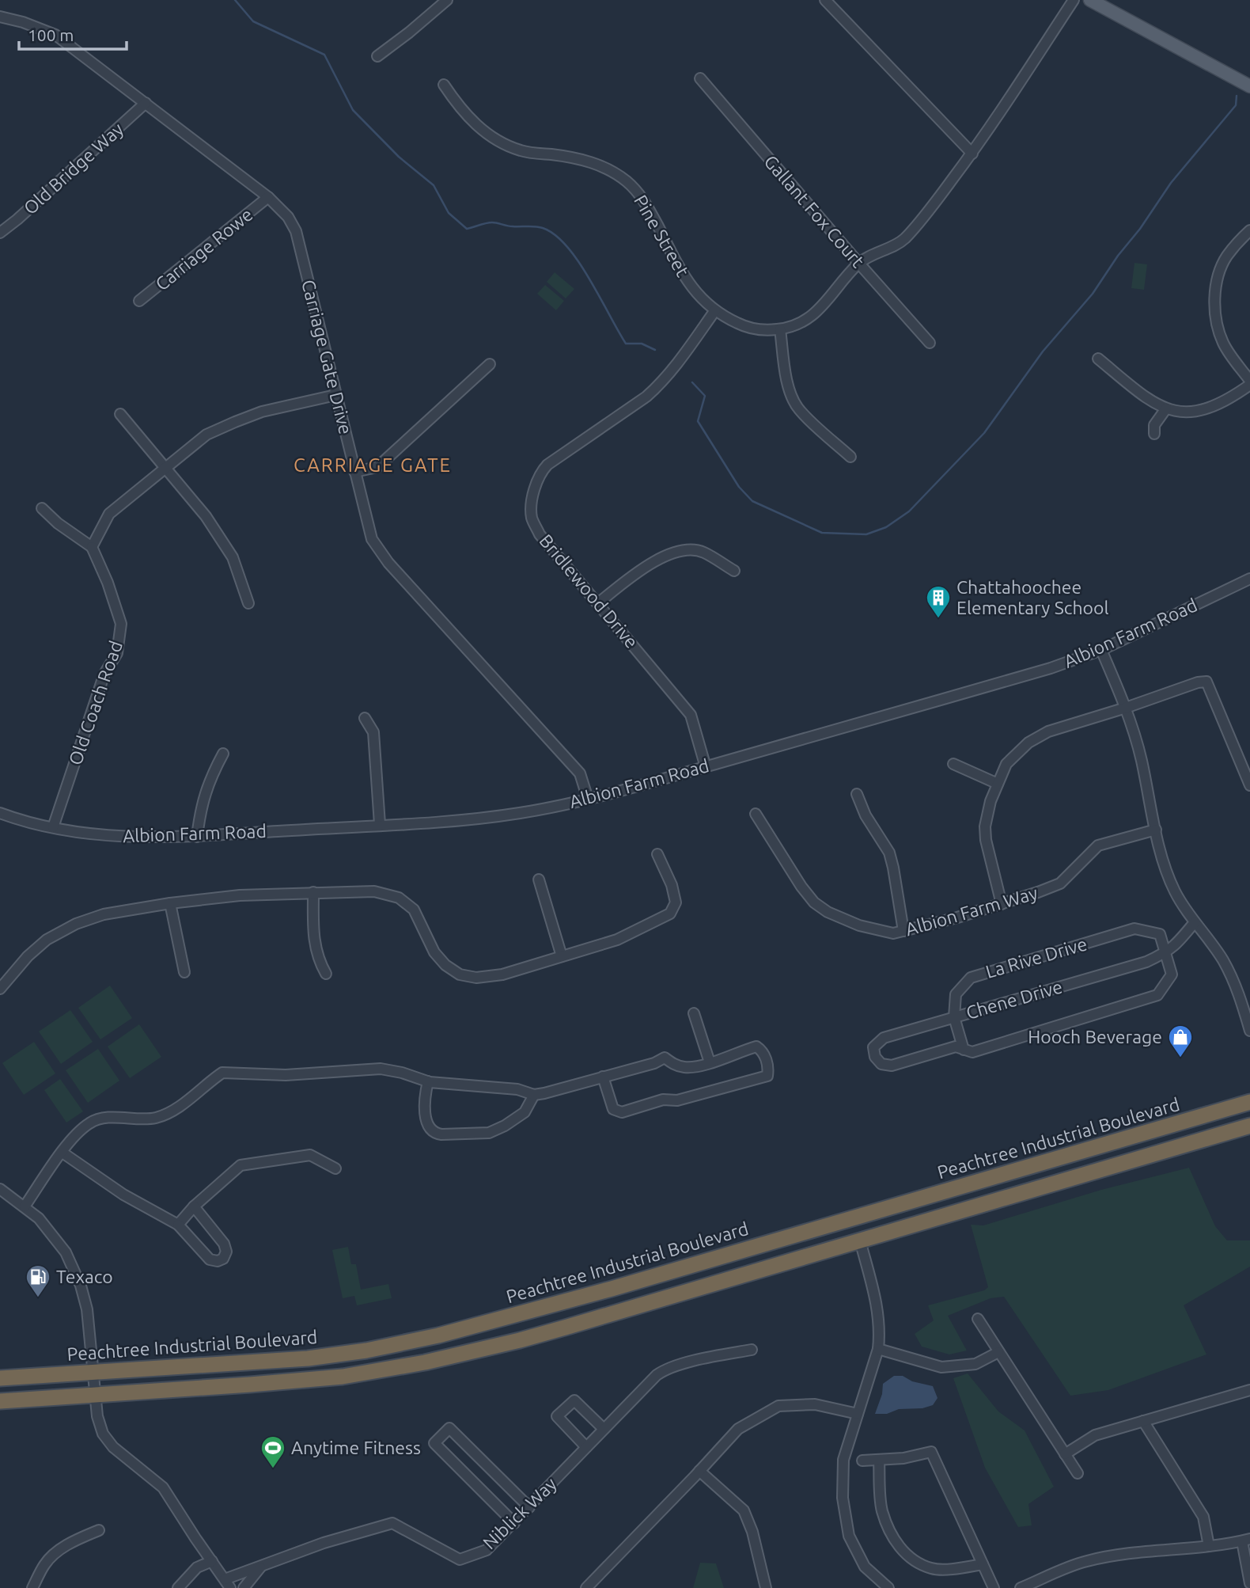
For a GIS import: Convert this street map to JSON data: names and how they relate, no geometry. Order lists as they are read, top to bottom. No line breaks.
{"streets":{"highway":["Peachtree Industrial Boulevard"],"street":["Old Bridge Way","Gallant Fox Court","Pine Street","Carriage Rowe","Carriage Gate Drive","Bridlewood Drive","Albion Farm Road","Old Coach Road","Albion Farm Way","La Rive Drive","Chene Drive","Niblick Way"]},"crossings":[["Old Bridge Way","Carriage Gate Drive"],["Gallant Fox Court","Pine Street"],["Pine Street","Bridlewood Drive"],["Carriage Rowe","Carriage Gate Drive"],["Carriage Gate Drive","Albion Farm Road"],["Bridlewood Drive","Albion Farm Road"],["Albion Farm Road","Old Coach Road"],["La Rive Drive","Chene Drive"]],"districts":["CARRIAGE GATE"],"places":{"building":["Chattahoochee Elementary School"],"shop":["Hooch Beverage"],"fuel station":["Texaco"],"sports":["Anytime Fitness"]},"scale_bar":"100 m"}
